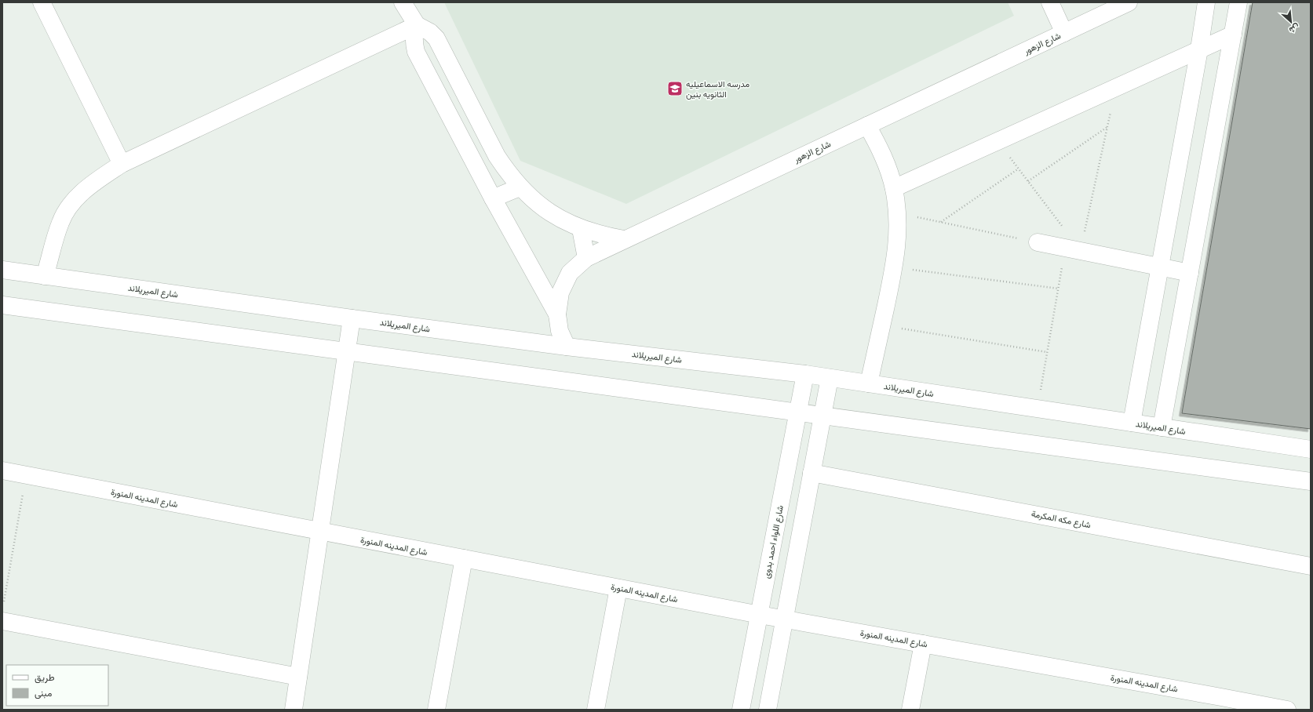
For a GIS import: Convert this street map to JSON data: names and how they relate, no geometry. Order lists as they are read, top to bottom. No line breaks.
{"streets":{"street":["شارع الزهور","شارع الميريلاند","شارع المدينه المنورة","شارع مكه المكرمة","شارع اللواء احمد بدوى"]},"crossings":[["شارع الزهور","شارع الميريلاند"],["شارع الميريلاند","شارع اللواء احمد بدوى"],["شارع المدينه المنورة","شارع اللواء احمد بدوى"]],"places":{"school or university":["مدرسه الاسماعيليه الثانويه بنين"]},"legend":["طريق","مبنى"],"north":"bottom right"}
